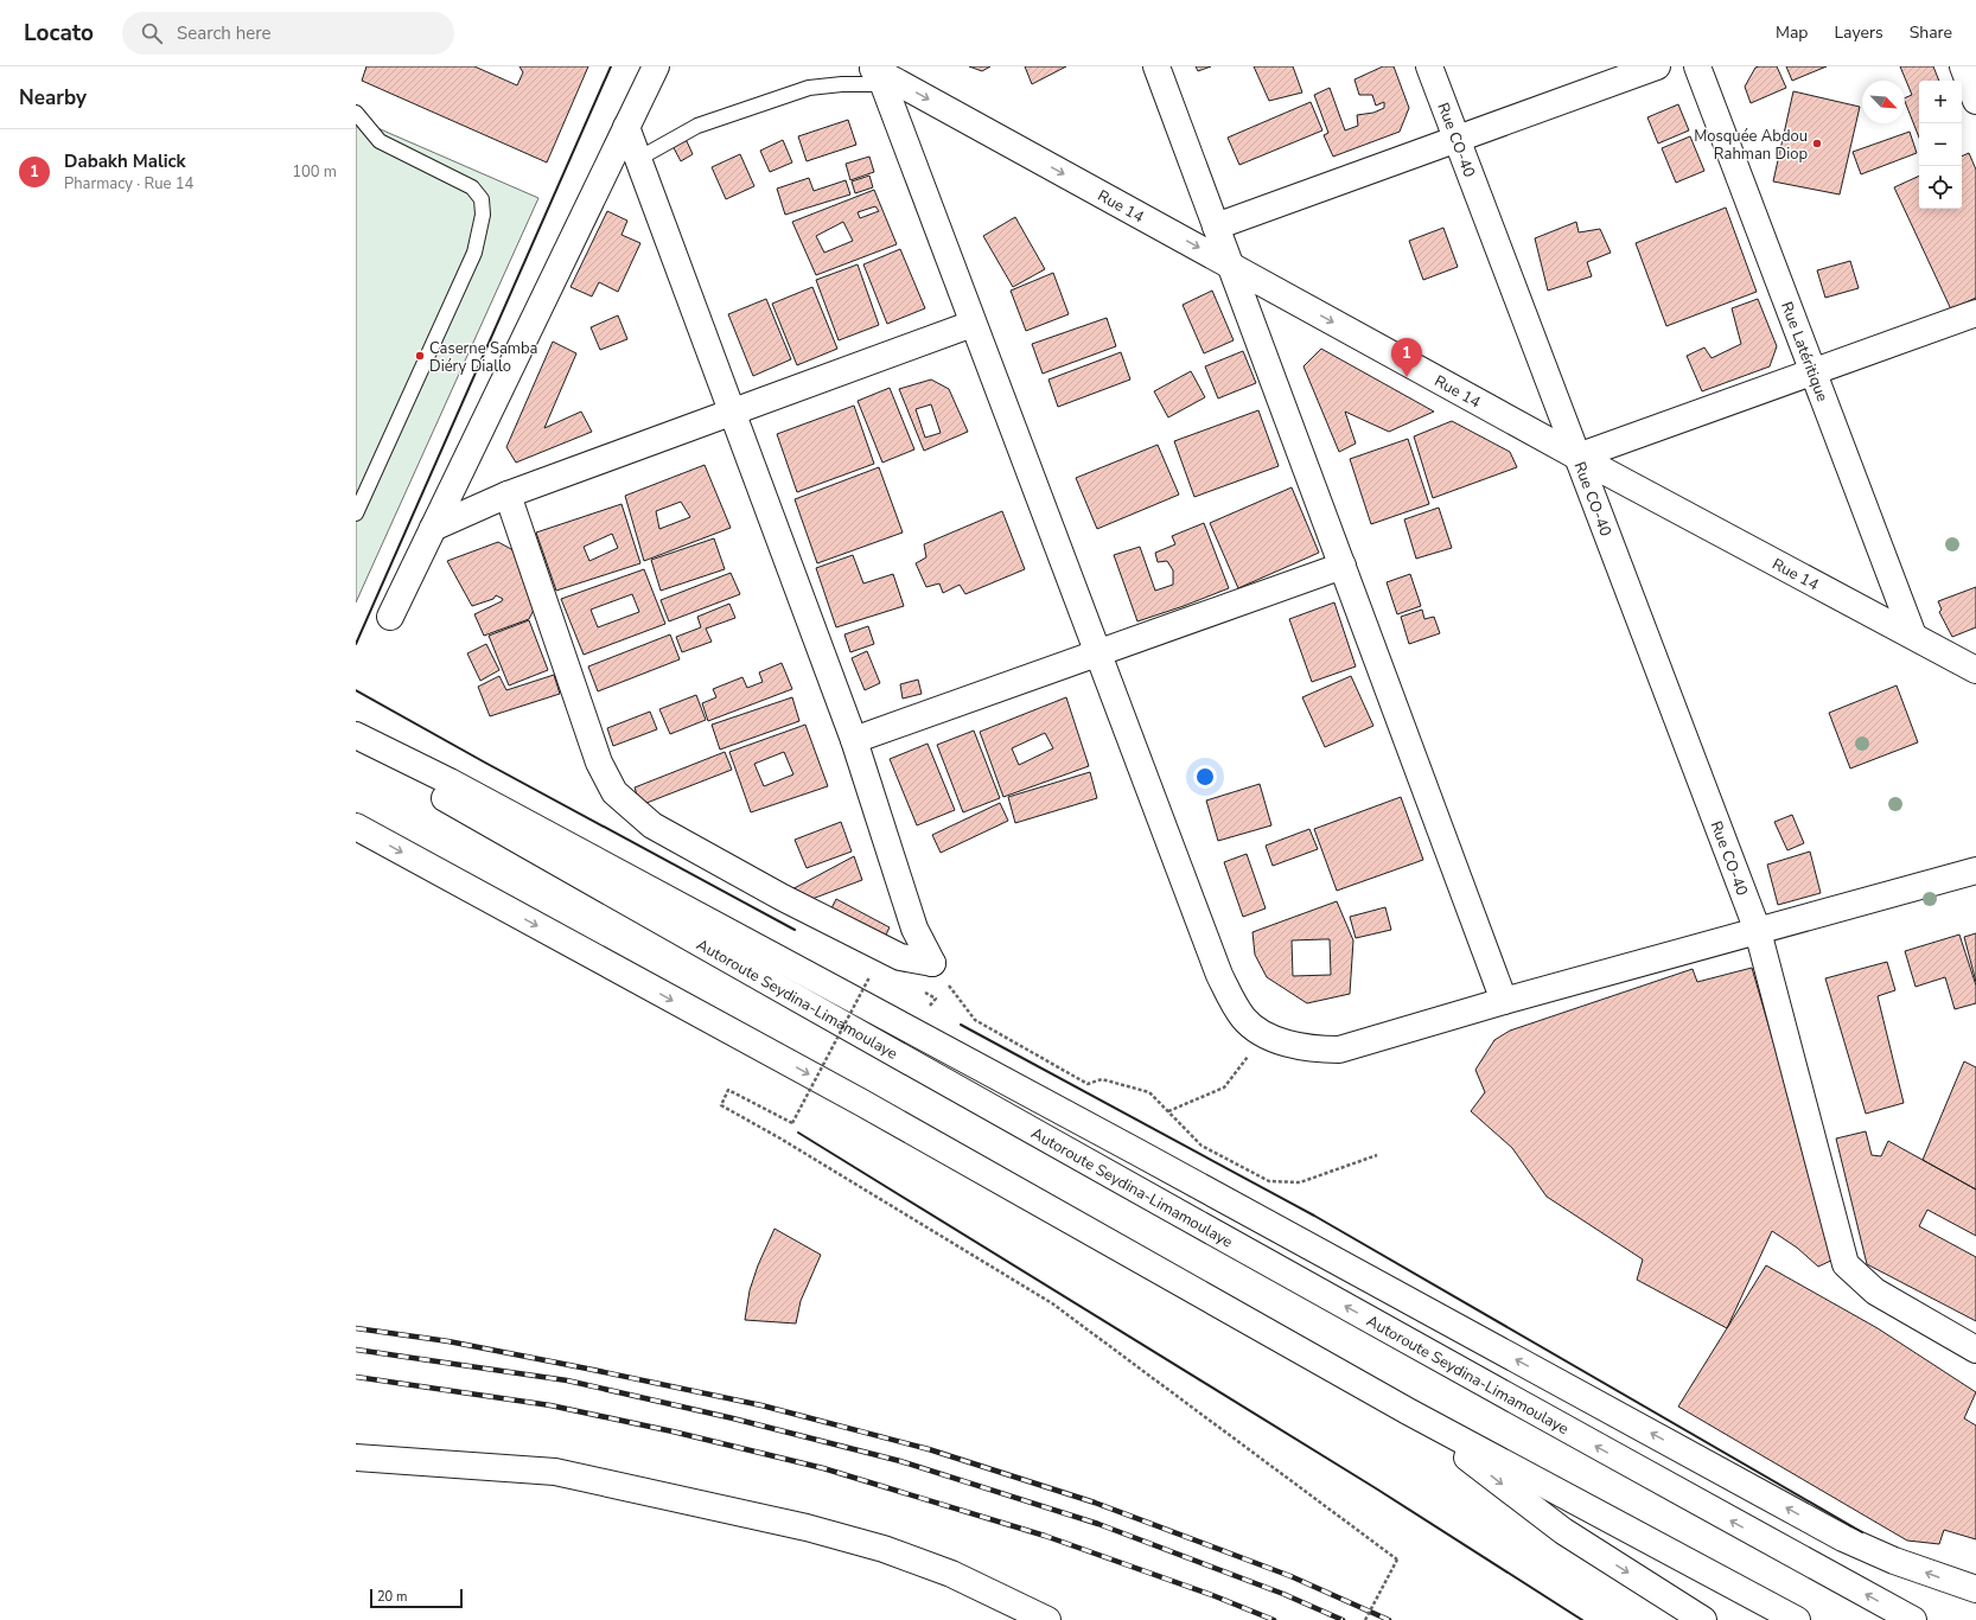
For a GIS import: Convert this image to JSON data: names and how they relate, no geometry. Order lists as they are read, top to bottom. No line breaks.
{"streets":{"main road":["Rue CO-40","Rue 14","Rue Latéritique","Autoroute Seydina-Limamoulaye"]},"crossings":[["Rue CO-40","Rue 14"],["Rue 14","Rue Latéritique"]],"one_way":["Rue 14"],"places":["Mosquée Abdou Rahman Diop","Caserne Samba Diéry Diallo"],"scale_bar":"20 m","north":"bottom right","page":{"header":"Locato","search":"Search here","nav":["Map","Layers","Share"],"heading":"Nearby","map_buttons":["+","−"],"list":[{"mark":"1","name":"Dabakh Malick","note":"Pharmacy · Rue 14","value":"100 m"}],"pins":"1","scale":"20 m"}}
